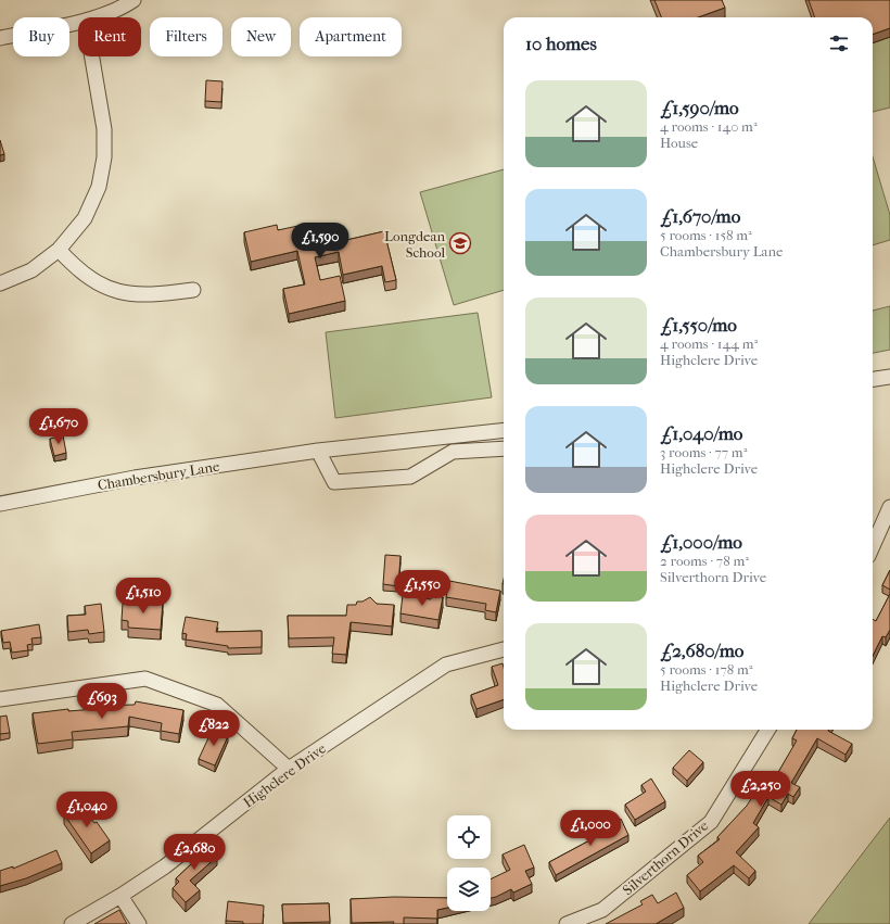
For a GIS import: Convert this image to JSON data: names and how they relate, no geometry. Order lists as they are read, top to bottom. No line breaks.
{"streets":{"street":["Chambersbury Lane","Highclere Drive","Silverthorn Drive"]},"places":{"school or university":["Longdean School"]},"page":{"chip":["Buy","Rent","Filters","New","Apartment"],"heading":"10 homes","list":[{"name":"£1,590/mo","note":"4 rooms · 140 m² · House"},{"name":"£1,670/mo","note":"5 rooms · 158 m² · Chambersbury Lane"},{"name":"£1,550/mo","note":"4 rooms · 144 m² · Highclere Drive"},{"name":"£1,040/mo","note":"3 rooms · 77 m² · Highclere Drive"},{"name":"£1,000/mo","note":"2 rooms · 78 m² · Silverthorn Drive"},{"name":"£2,680/mo","note":"5 rooms · 178 m² · Highclere Drive"}],"price":["£1,590","£1,670","£1,550","£1,510","£693","£822","£2,250","£1,040","£1,000","£2,680"]}}
